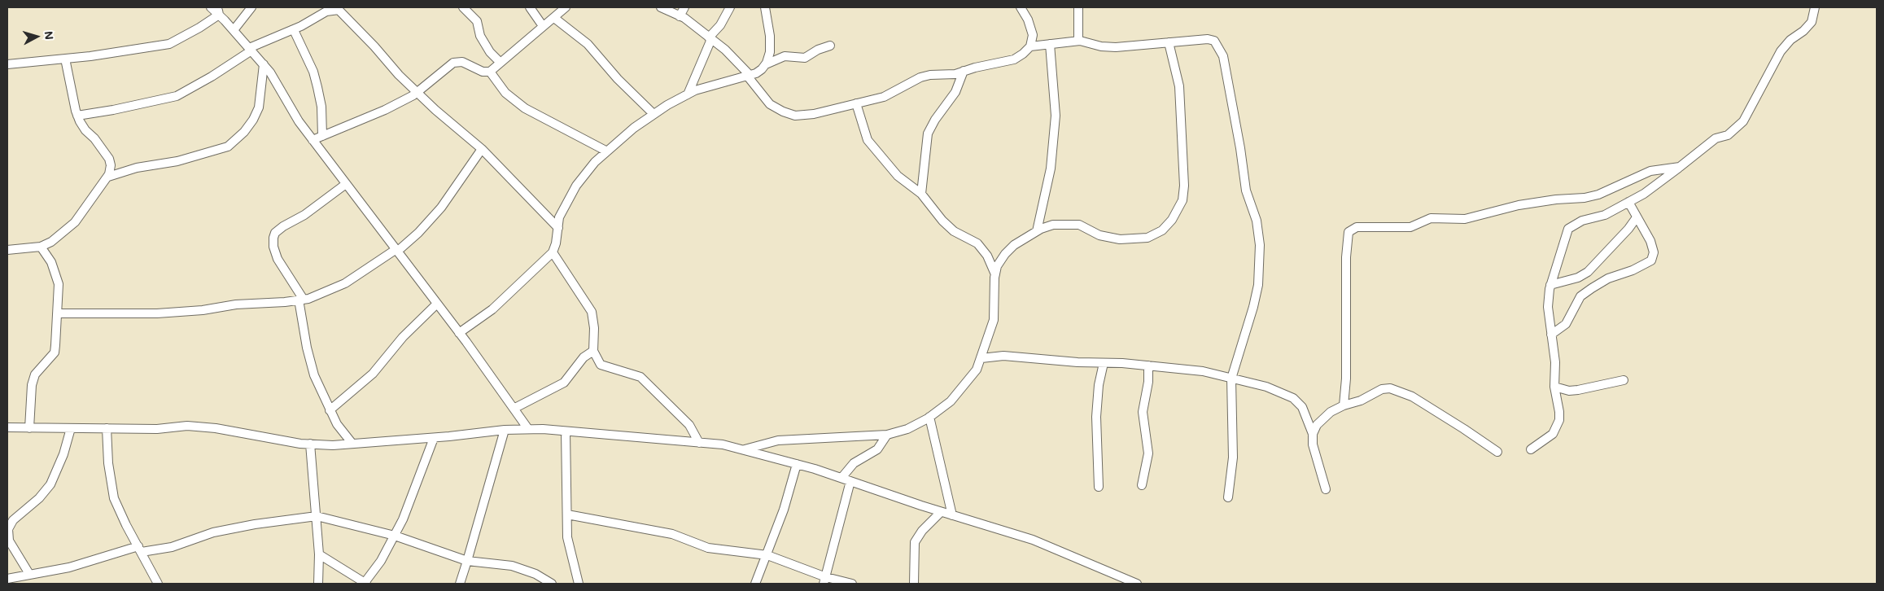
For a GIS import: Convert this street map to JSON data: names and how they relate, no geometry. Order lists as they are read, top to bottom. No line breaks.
{"north":"right"}
